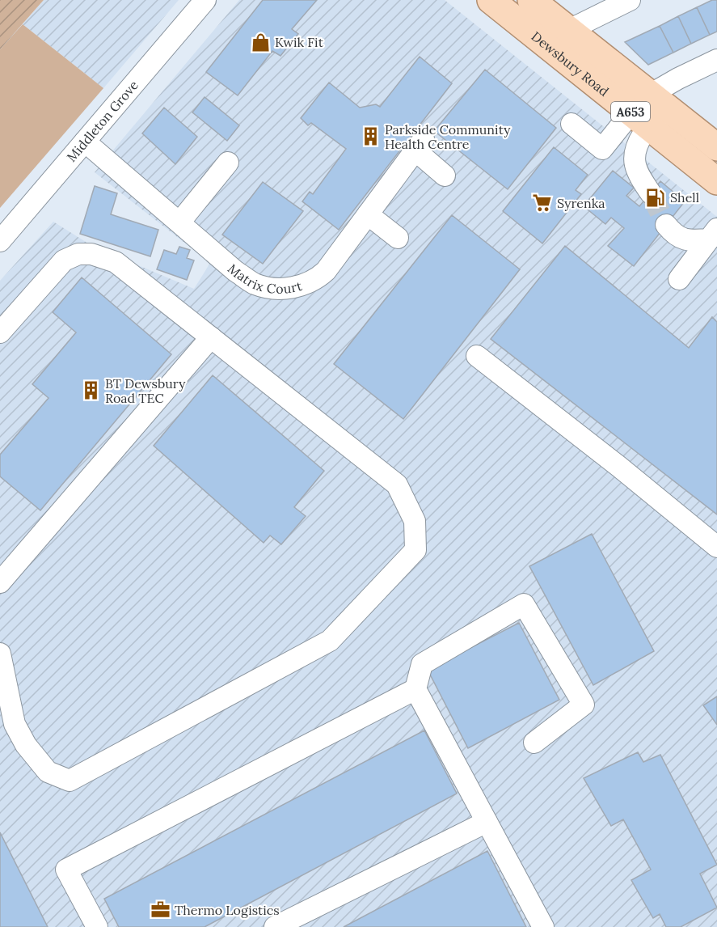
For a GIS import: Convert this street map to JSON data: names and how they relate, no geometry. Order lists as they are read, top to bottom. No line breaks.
{"streets":{"main road":["Dewsbury Road","A653"],"street":["Middleton Grove","Matrix Court"]},"crossings":[["Middleton Grove","Matrix Court"]],"places":{"shop":["Kwik Fit"],"building":["Parkside Community Health Centre","BT Dewsbury Road TEC"],"fuel station":["Shell"],"supermarket":["Syrenka"],"office":["Thermo Logistics"]}}
